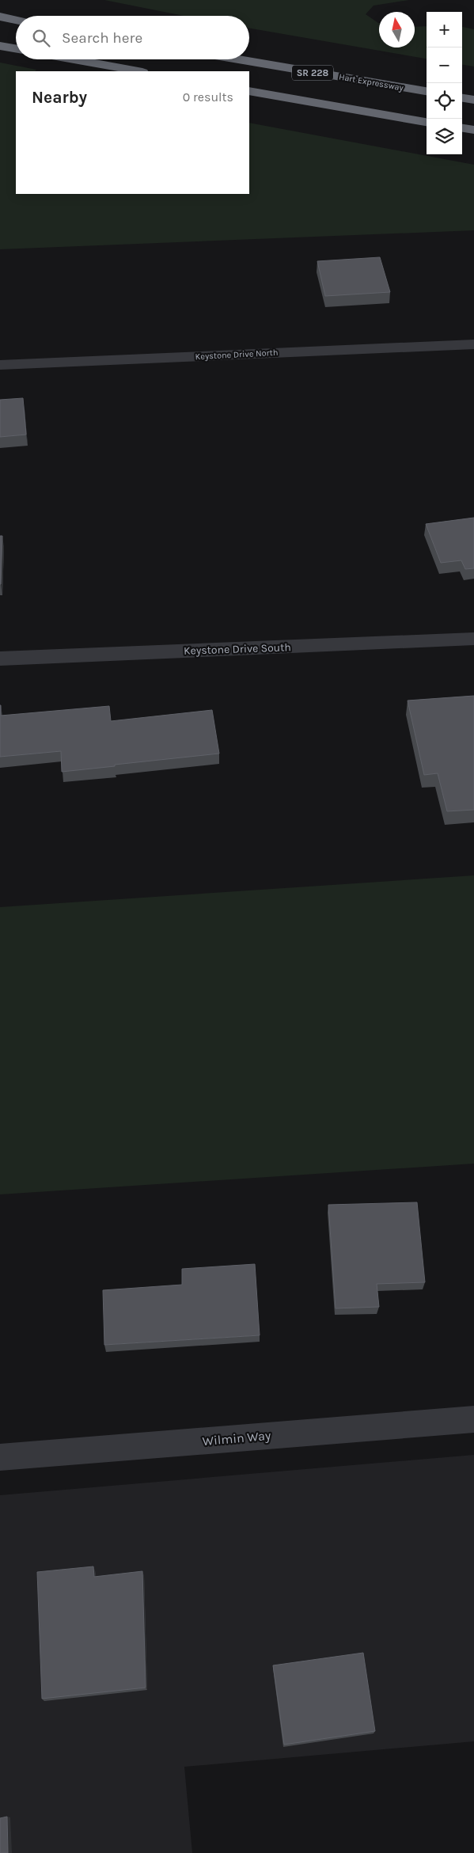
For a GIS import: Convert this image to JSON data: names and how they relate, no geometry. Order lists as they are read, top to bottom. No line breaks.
{"streets":{"highway":["SR 228","Hart Expressway"],"street":["Keystone Drive North","Keystone Drive South","Wilmin Way"]},"north":"top","page":{"map_buttons":["+","−"],"search":"Search here","heading":["Nearby","0 results"]}}
